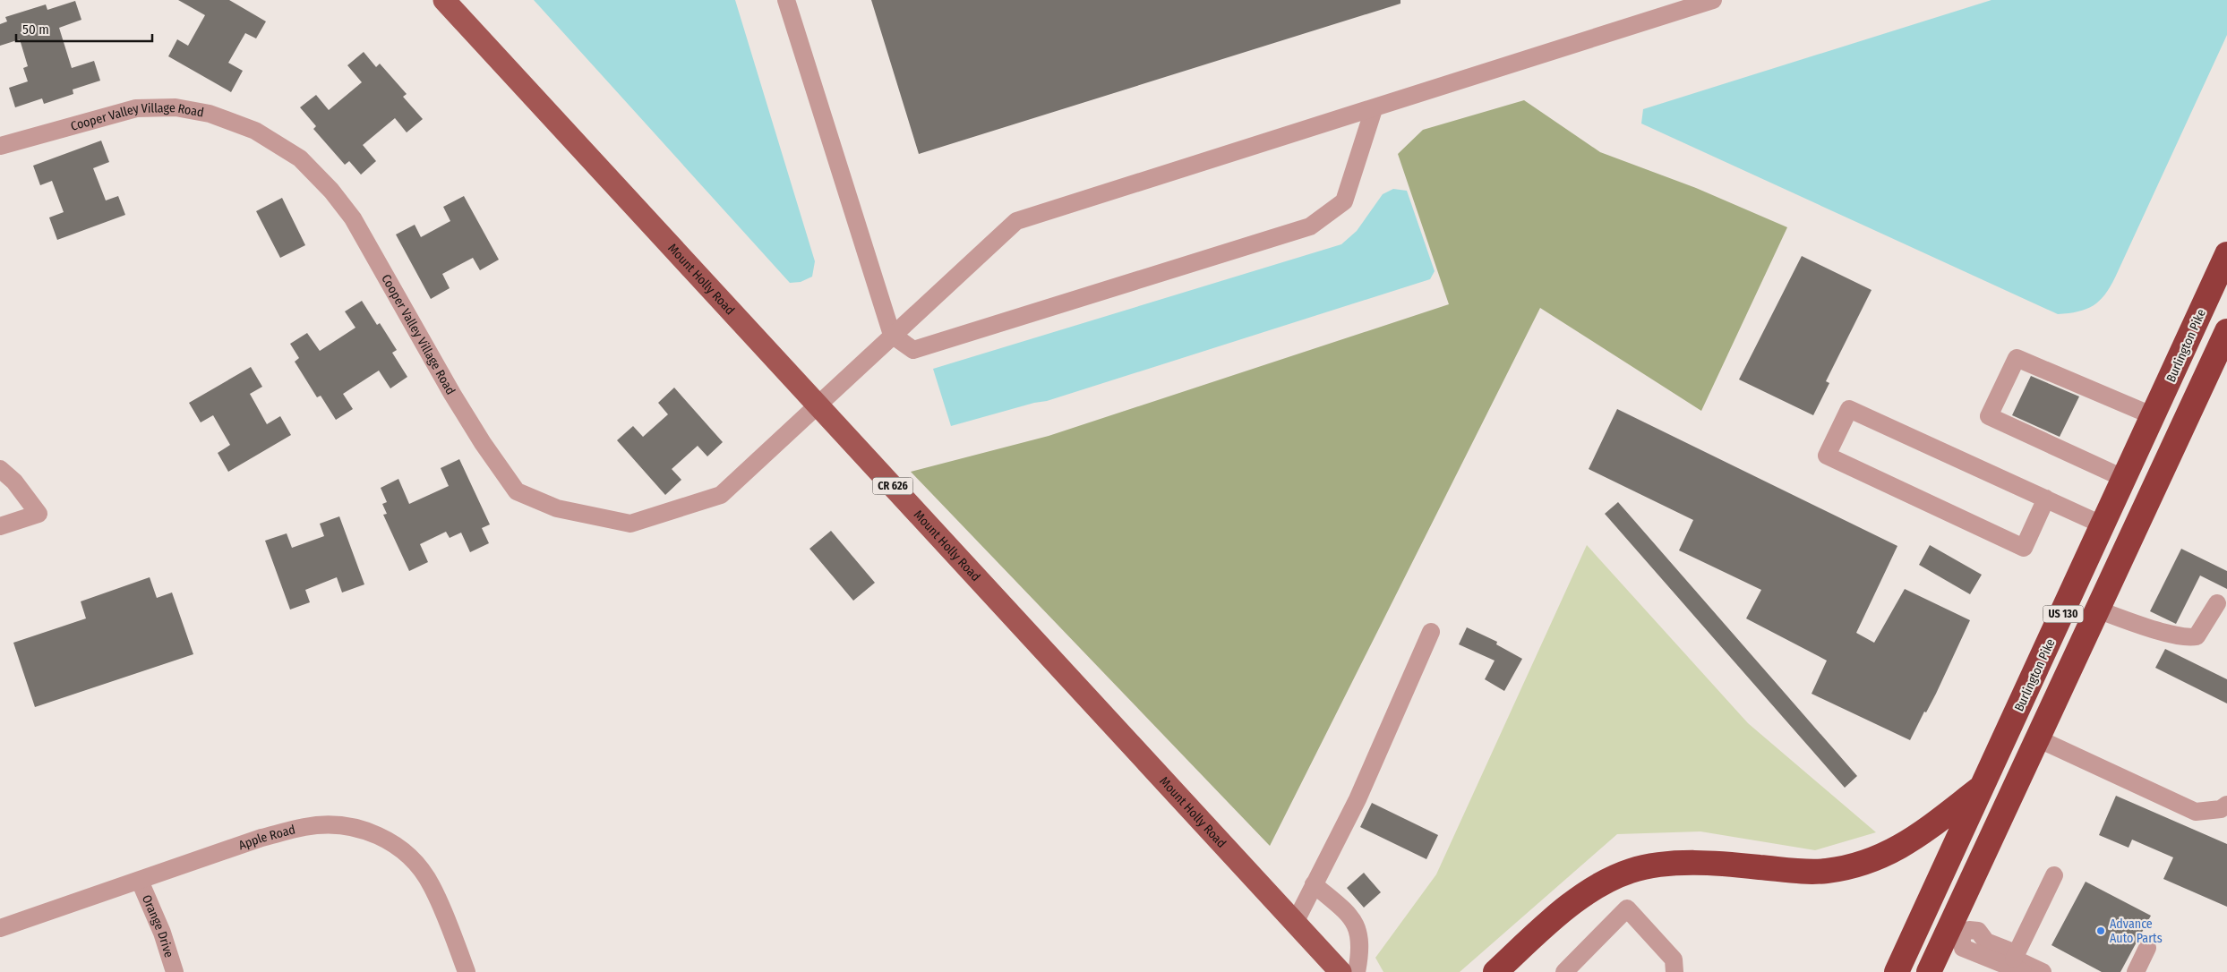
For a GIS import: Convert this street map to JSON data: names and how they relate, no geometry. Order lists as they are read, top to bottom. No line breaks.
{"streets":{"highway":["Burlington Pike","US 130"],"main road":["Mount Holly Road","CR 626"],"street":["Cooper Valley Village Road","Apple Road","Orange Drive"]},"crossings":[["Cooper Valley Village Road","Mount Holly Road"],["Apple Road","Orange Drive"]],"places":["Advance Auto Parts"],"scale_bar":"50 m"}
